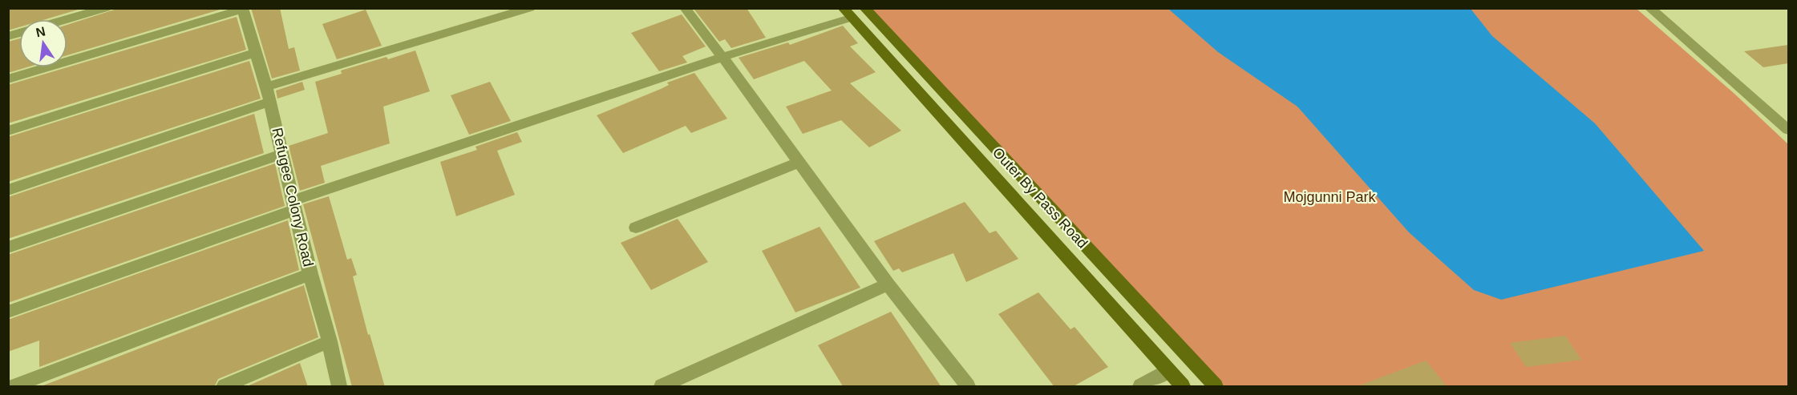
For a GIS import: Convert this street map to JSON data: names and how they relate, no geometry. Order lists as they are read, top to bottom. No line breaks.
{"streets":{"main road":["Outer By Pass Road"],"street":["Refugee Colony Road"]},"parks":["Mojgunni Park"],"north":"top"}
